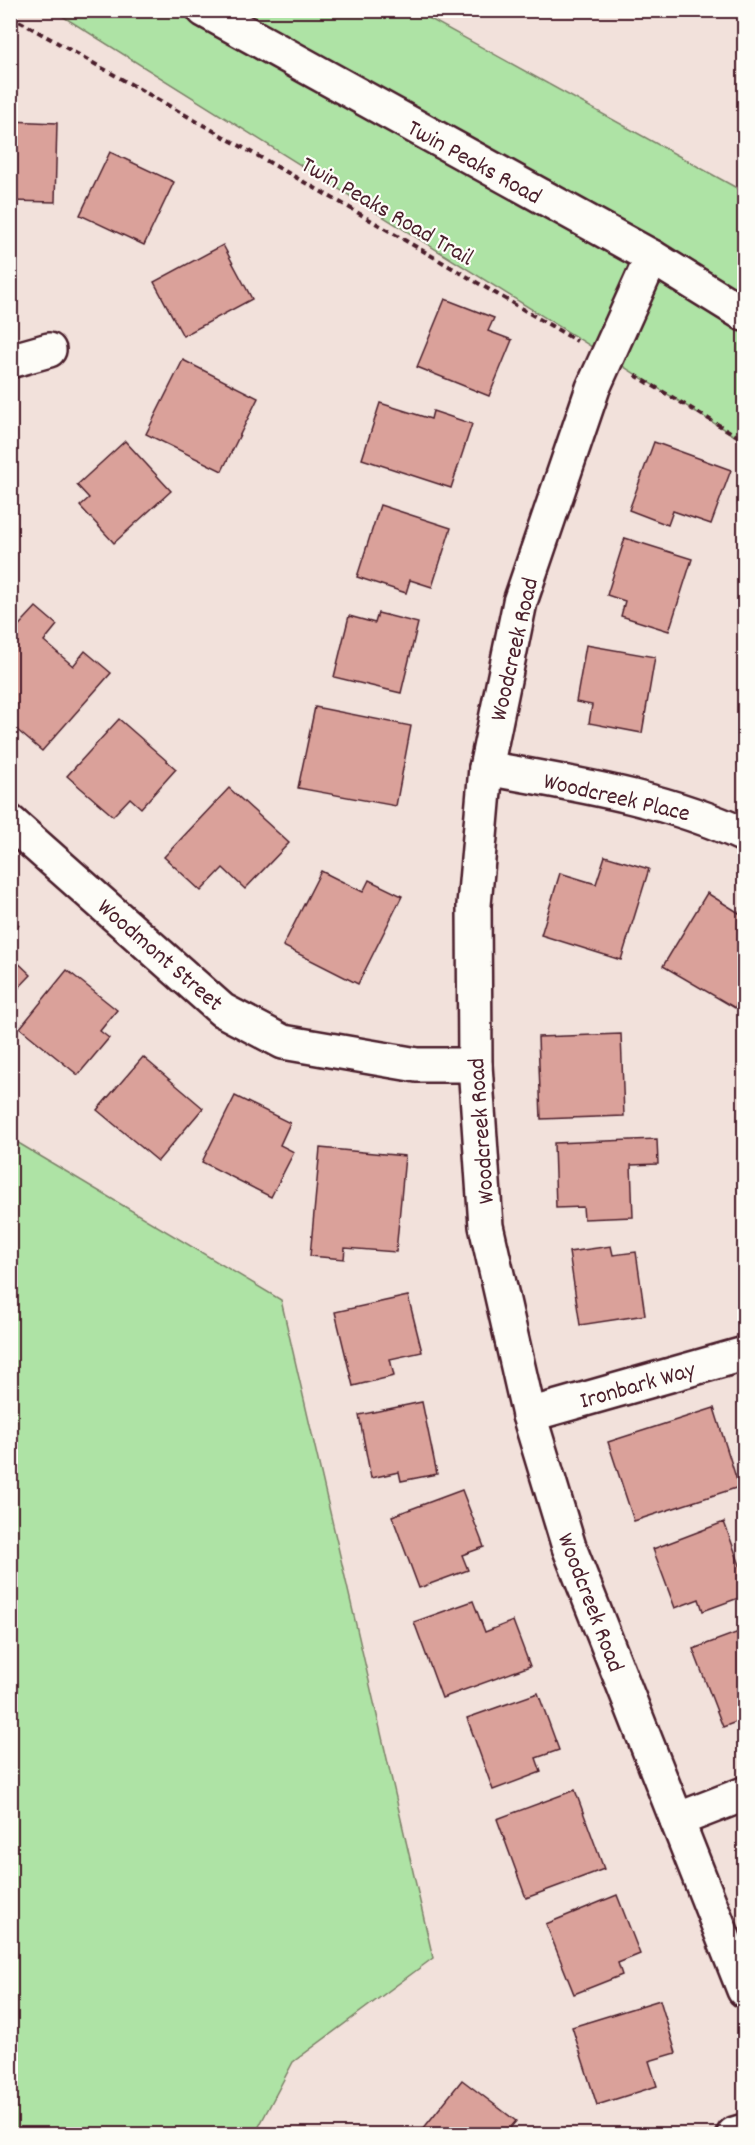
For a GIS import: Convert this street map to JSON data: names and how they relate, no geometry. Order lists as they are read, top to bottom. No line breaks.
{"streets":{"street":["Twin Peaks Road","Woodcreek Road","Woodcreek Place","Woodmont Street","Ironbark Way"],"path":["Twin Peaks Road Trail"]},"crossings":[["Twin Peaks Road","Woodcreek Road"],["Twin Peaks Road Trail","Woodcreek Road"],["Woodcreek Road","Woodcreek Place"],["Woodcreek Road","Woodmont Street"],["Woodcreek Road","Ironbark Way"]]}
